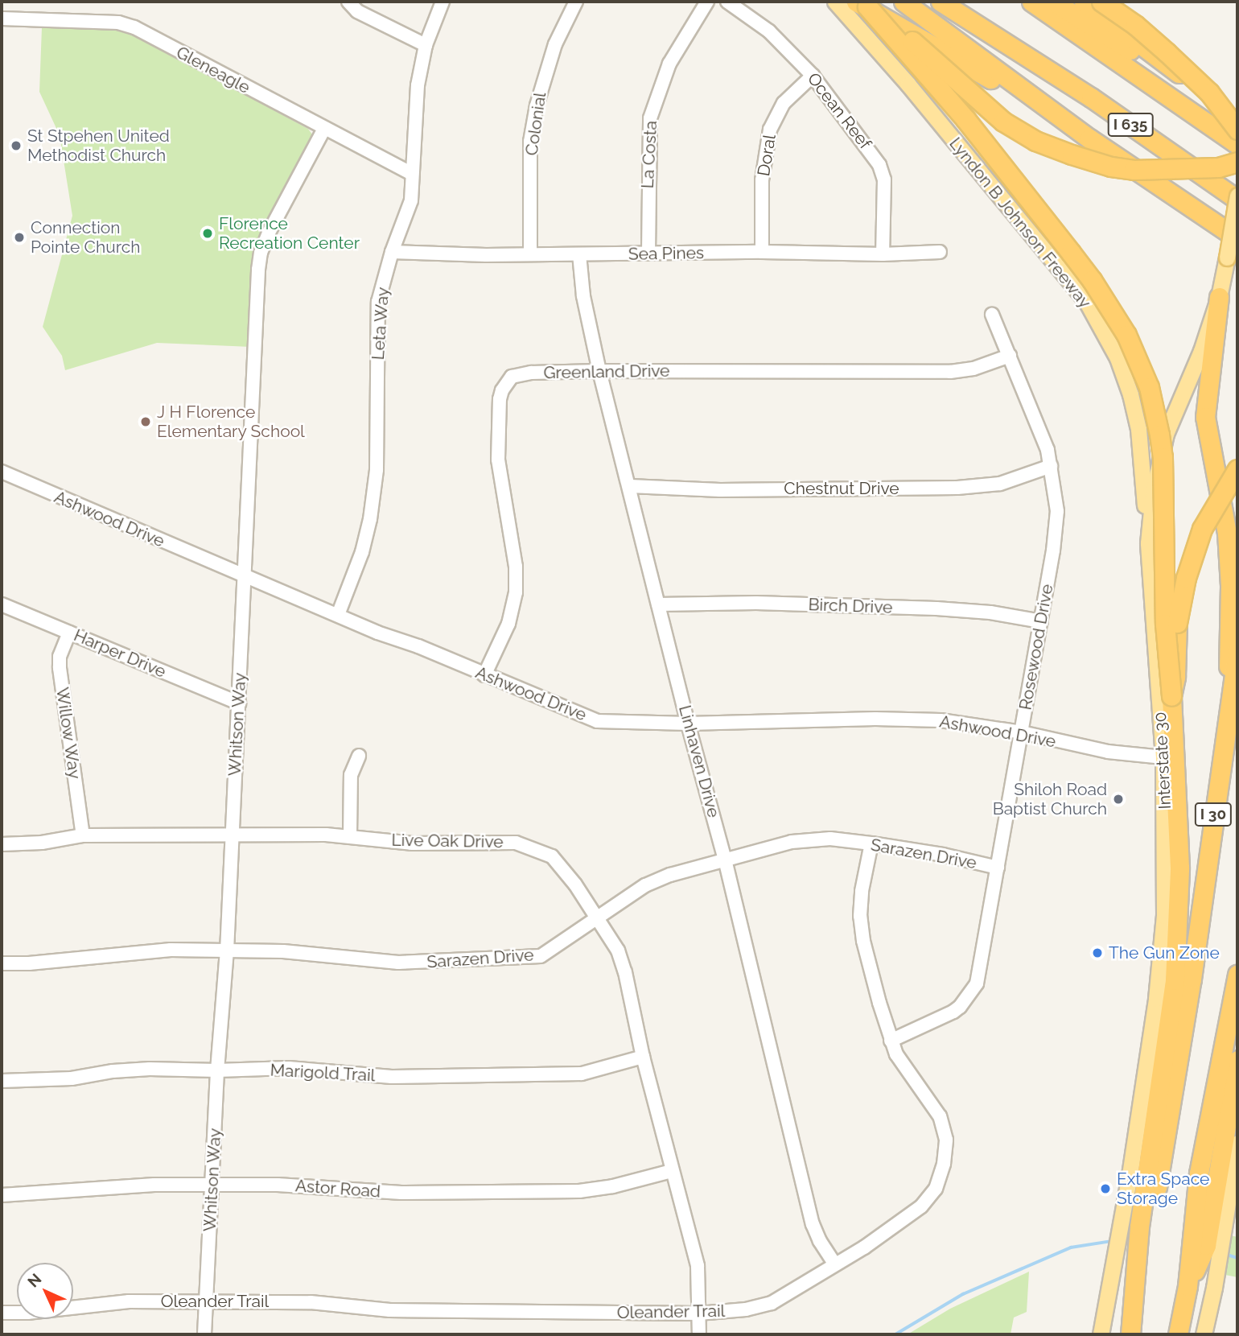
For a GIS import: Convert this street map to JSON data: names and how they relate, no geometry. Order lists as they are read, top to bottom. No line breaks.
{"streets":{"highway":["I 635","I 30"],"main road":["Lyndon B Johnson Freeway","Interstate 30"],"street":["Gleneagle","Ocean Reef","Colonial","La Costa","Doral","Sea Pines","Leta Way","Greenland Drive","Chestnut Drive","Ashwood Drive","Birch Drive","Rosewood Drive","Harper Drive","Whitson Way","Willow Way","Linhaven Drive","Live Oak Drive","Sarazen Drive","Marigold Trail","Astor Road","Oleander Trail"]},"crossings":[["Gleneagle","Leta Way"],["Gleneagle","Whitson Way"],["Ocean Reef","Doral"],["Ocean Reef","Sea Pines"],["Colonial","Sea Pines"],["La Costa","Sea Pines"],["Doral","Sea Pines"],["Lyndon B Johnson Freeway","Interstate 30"],["Sea Pines","Leta Way"],["Sea Pines","Linhaven Drive"],["Leta Way","Ashwood Drive"],["Greenland Drive","Ashwood Drive"],["Greenland Drive","Rosewood Drive"],["Greenland Drive","Linhaven Drive"],["Chestnut Drive","Rosewood Drive"],["Chestnut Drive","Linhaven Drive"],["Ashwood Drive","Rosewood Drive"],["Ashwood Drive","Whitson Way"],["Ashwood Drive","Interstate 30"],["Ashwood Drive","Linhaven Drive"],["Birch Drive","Rosewood Drive"],["Birch Drive","Linhaven Drive"],["Rosewood Drive","Sarazen Drive"],["Rosewood Drive","Oleander Trail"],["Harper Drive","Whitson Way"],["Harper Drive","Willow Way"],["Whitson Way","Live Oak Drive"],["Whitson Way","Sarazen Drive"],["Whitson Way","Marigold Trail"],["Whitson Way","Astor Road"],["Whitson Way","Oleander Trail"],["Willow Way","Live Oak Drive"],["Linhaven Drive","Sarazen Drive"],["Linhaven Drive","Oleander Trail"],["Live Oak Drive","Sarazen Drive"],["Live Oak Drive","Marigold Trail"],["Live Oak Drive","Astor Road"],["Live Oak Drive","Oleander Trail"],["Sarazen Drive","Oleander Trail"]],"places":["St Stpehen United Methodist Church","Florence Recreation Center","Connection Pointe Church","J H Florence Elementary School","Shiloh Road Baptist Church","The Gun Zone","Extra Space Storage"],"north":"top left"}
